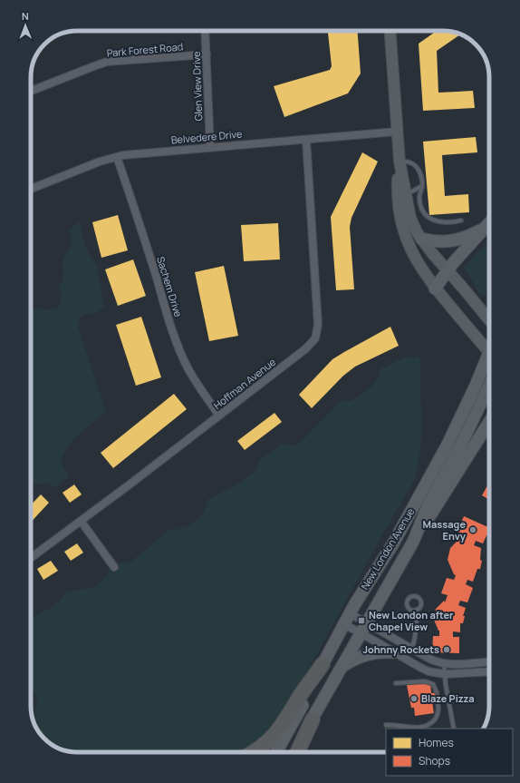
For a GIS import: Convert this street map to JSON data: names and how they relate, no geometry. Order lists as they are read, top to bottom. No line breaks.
{"streets":{"main road":["New London Avenue"],"street":["Park Forest Road","Glen View Drive","Belvedere Drive","Sachem Drive","Hoffman Avenue"]},"crossings":[["Park Forest Road","Glen View Drive"],["Glen View Drive","Belvedere Drive"],["Belvedere Drive","Sachem Drive"],["Belvedere Drive","Hoffman Avenue"],["Sachem Drive","Hoffman Avenue"]],"places":{"other":["Massage Envy","Johnny Rockets","Blaze Pizza"],"transit":["New London after Chapel View"]},"legend":["Homes","Shops"],"north":"top"}
